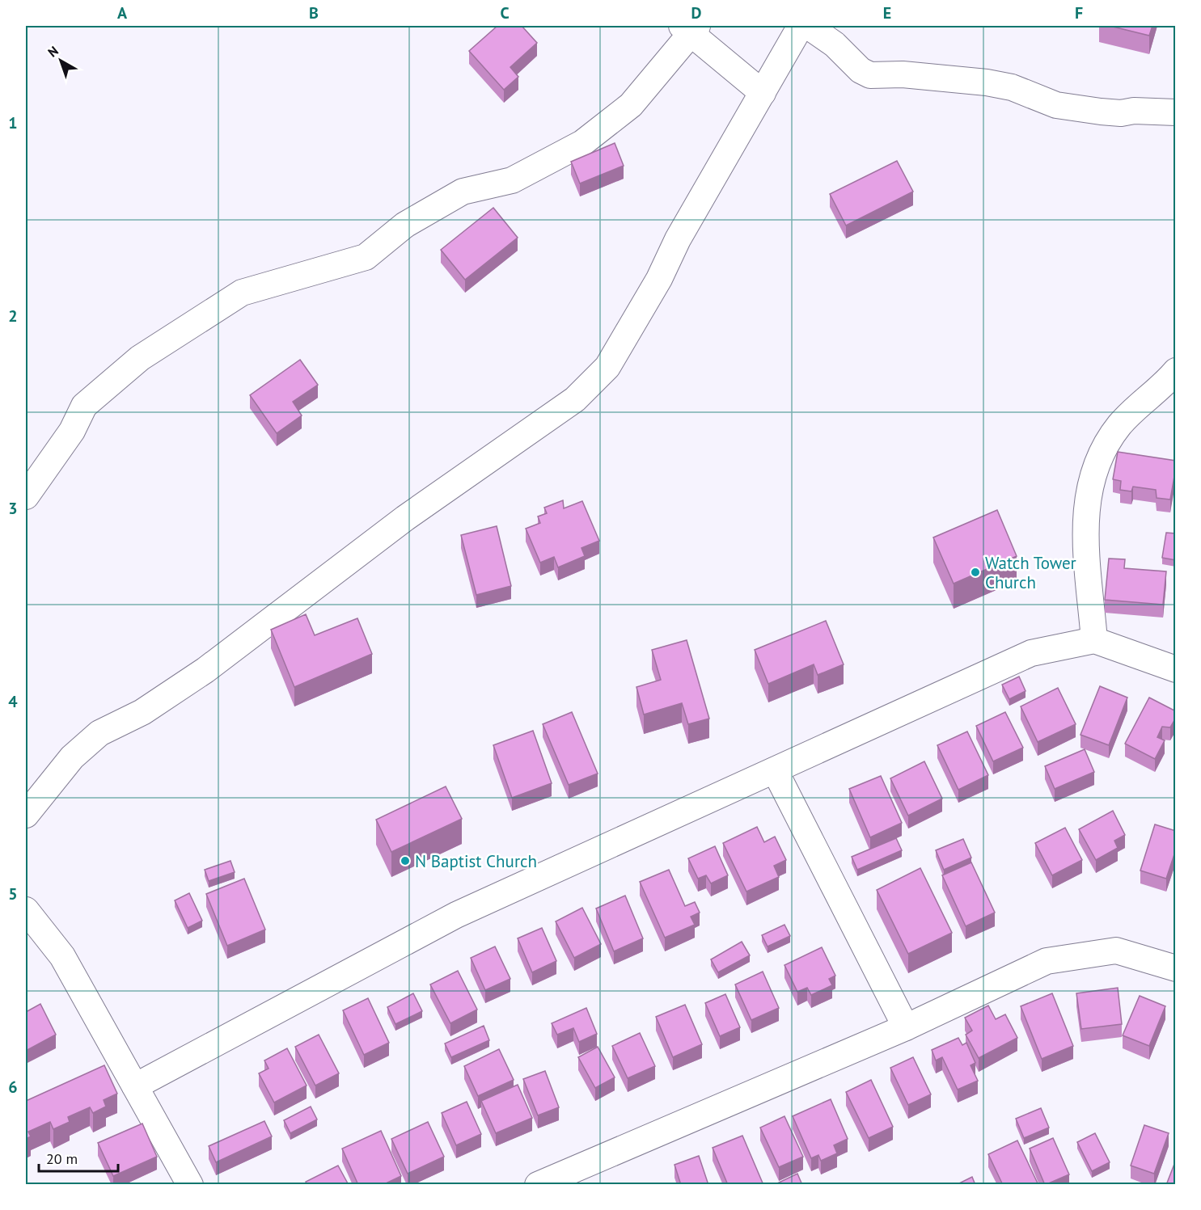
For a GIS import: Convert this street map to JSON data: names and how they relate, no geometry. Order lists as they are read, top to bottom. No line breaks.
{"places":["Watch Tower Church","N Baptist Church"],"scale_bar":"20 m","north":"top left","grid":{"columns":["A","B","C","D","E","F"],"rows":["1","2","3","4","5","6"]}}
